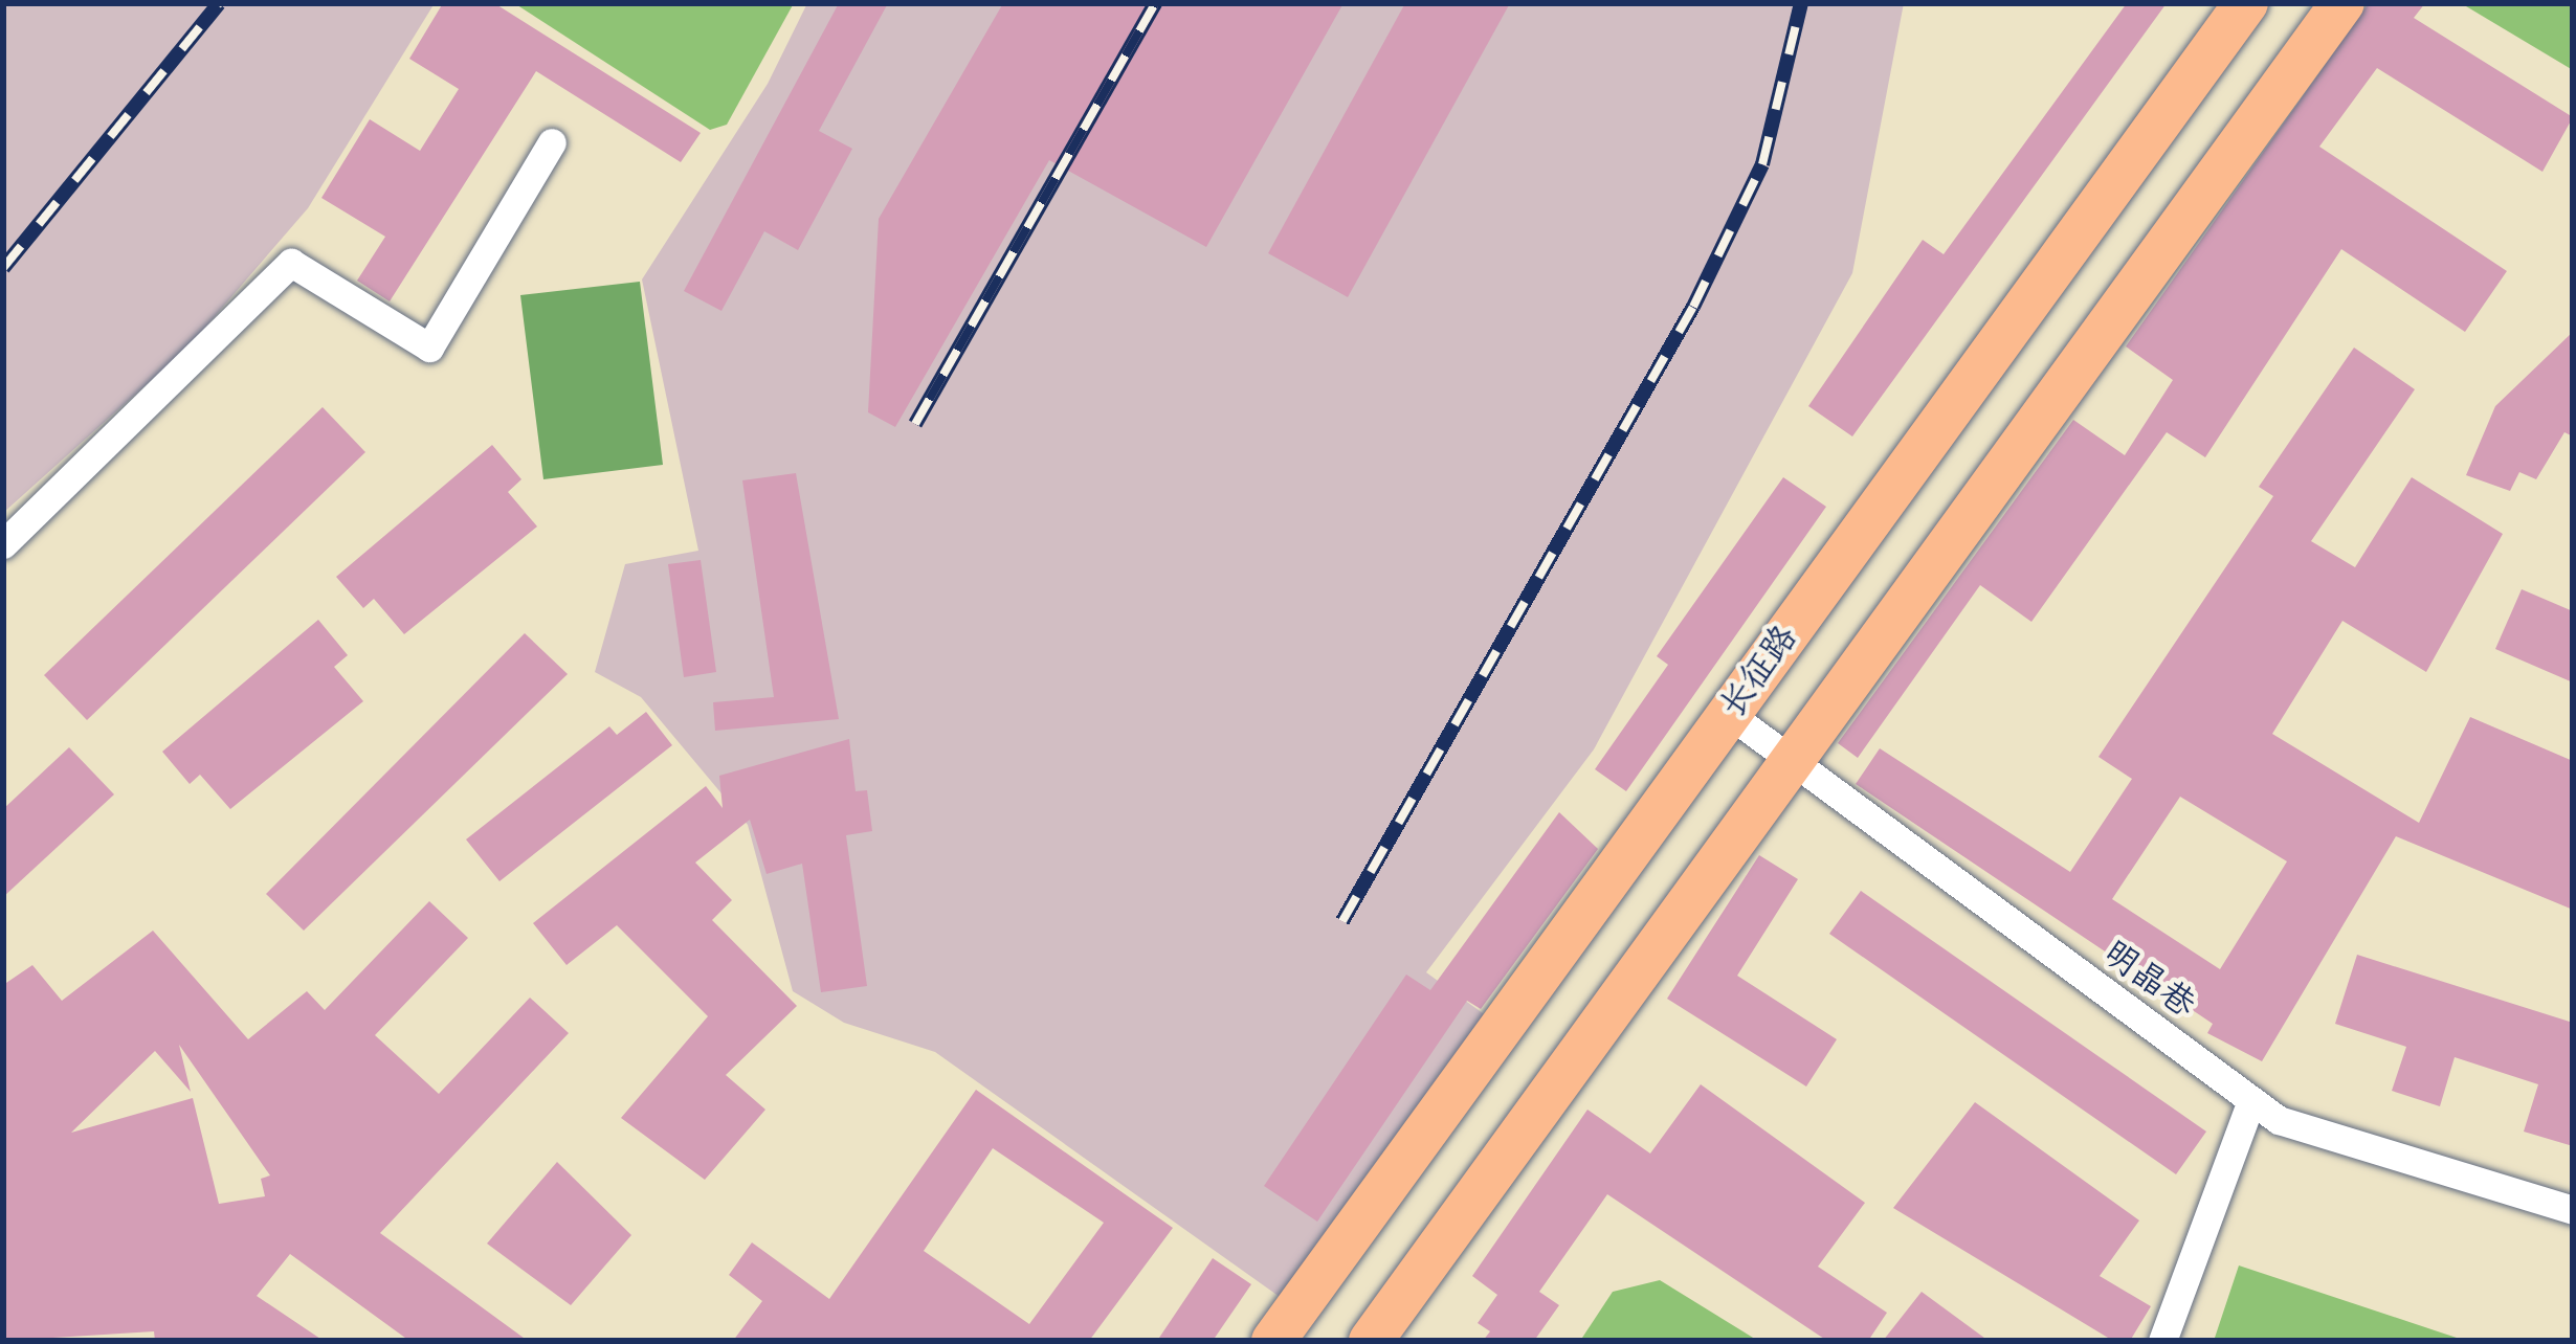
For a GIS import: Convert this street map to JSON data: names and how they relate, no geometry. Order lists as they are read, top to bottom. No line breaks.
{"streets":{"main road":["长征路"],"street":["明晶巷"]},"crossings":[["长征路","明晶巷"]]}
